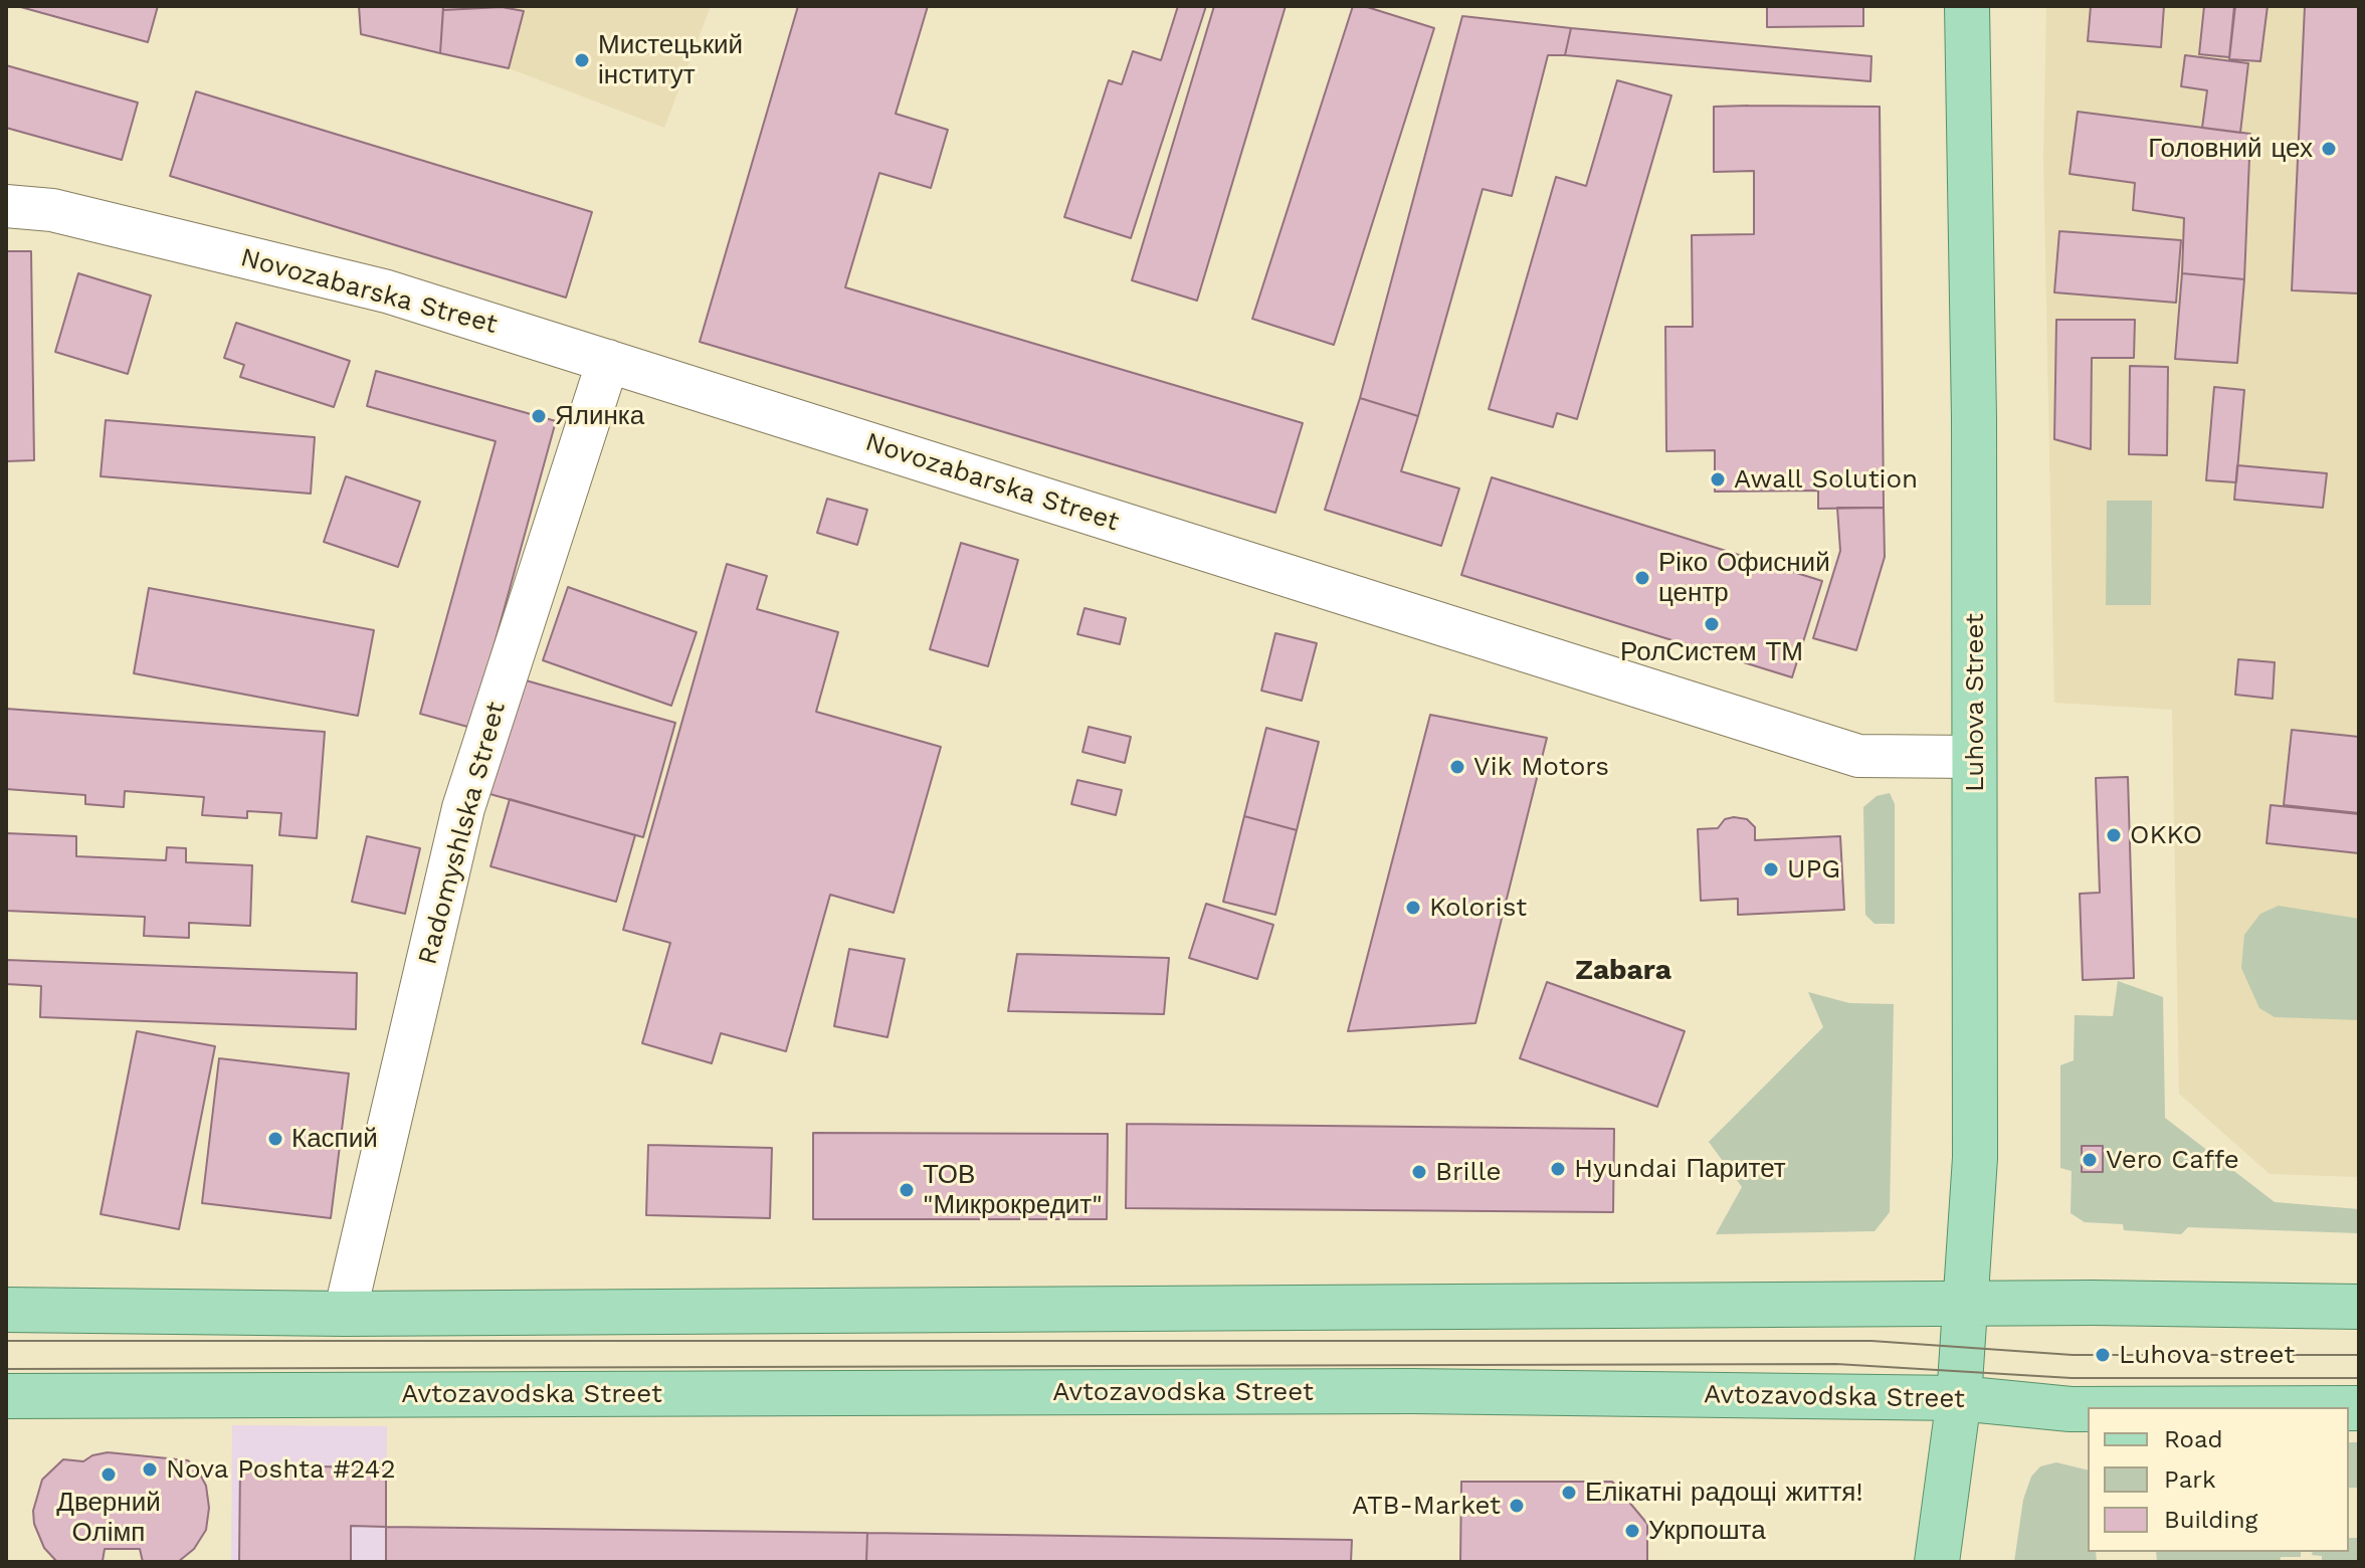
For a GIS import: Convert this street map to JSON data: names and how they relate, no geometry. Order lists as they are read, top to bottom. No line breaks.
{"streets":{"main road":["Luhova Street","Avtozavodska Street"],"street":["Novozabarska Street","Radomyshlska Street"]},"crossings":[["Novozabarska Street","Luhova Street"],["Novozabarska Street","Radomyshlska Street"],["Luhova Street","Avtozavodska Street"]],"districts":["Zabara"],"places":["Мистецький інститут","Головний цех","Ялинка","Awall Solution","Ріко Офисний центр","РолСистем ТМ","Vik Motors","OKKO","UPG","Kolorist","Каспий","Vero Caffe","Hyundai Паритет","Brille","ТОВ \"Микрокредит\"","Luhova street","Nova Poshta #242","Дверний Олімп","Елікатні радощі життя!","ATB-Market","Укрпошта"],"legend":["Road","Park","Building"]}
